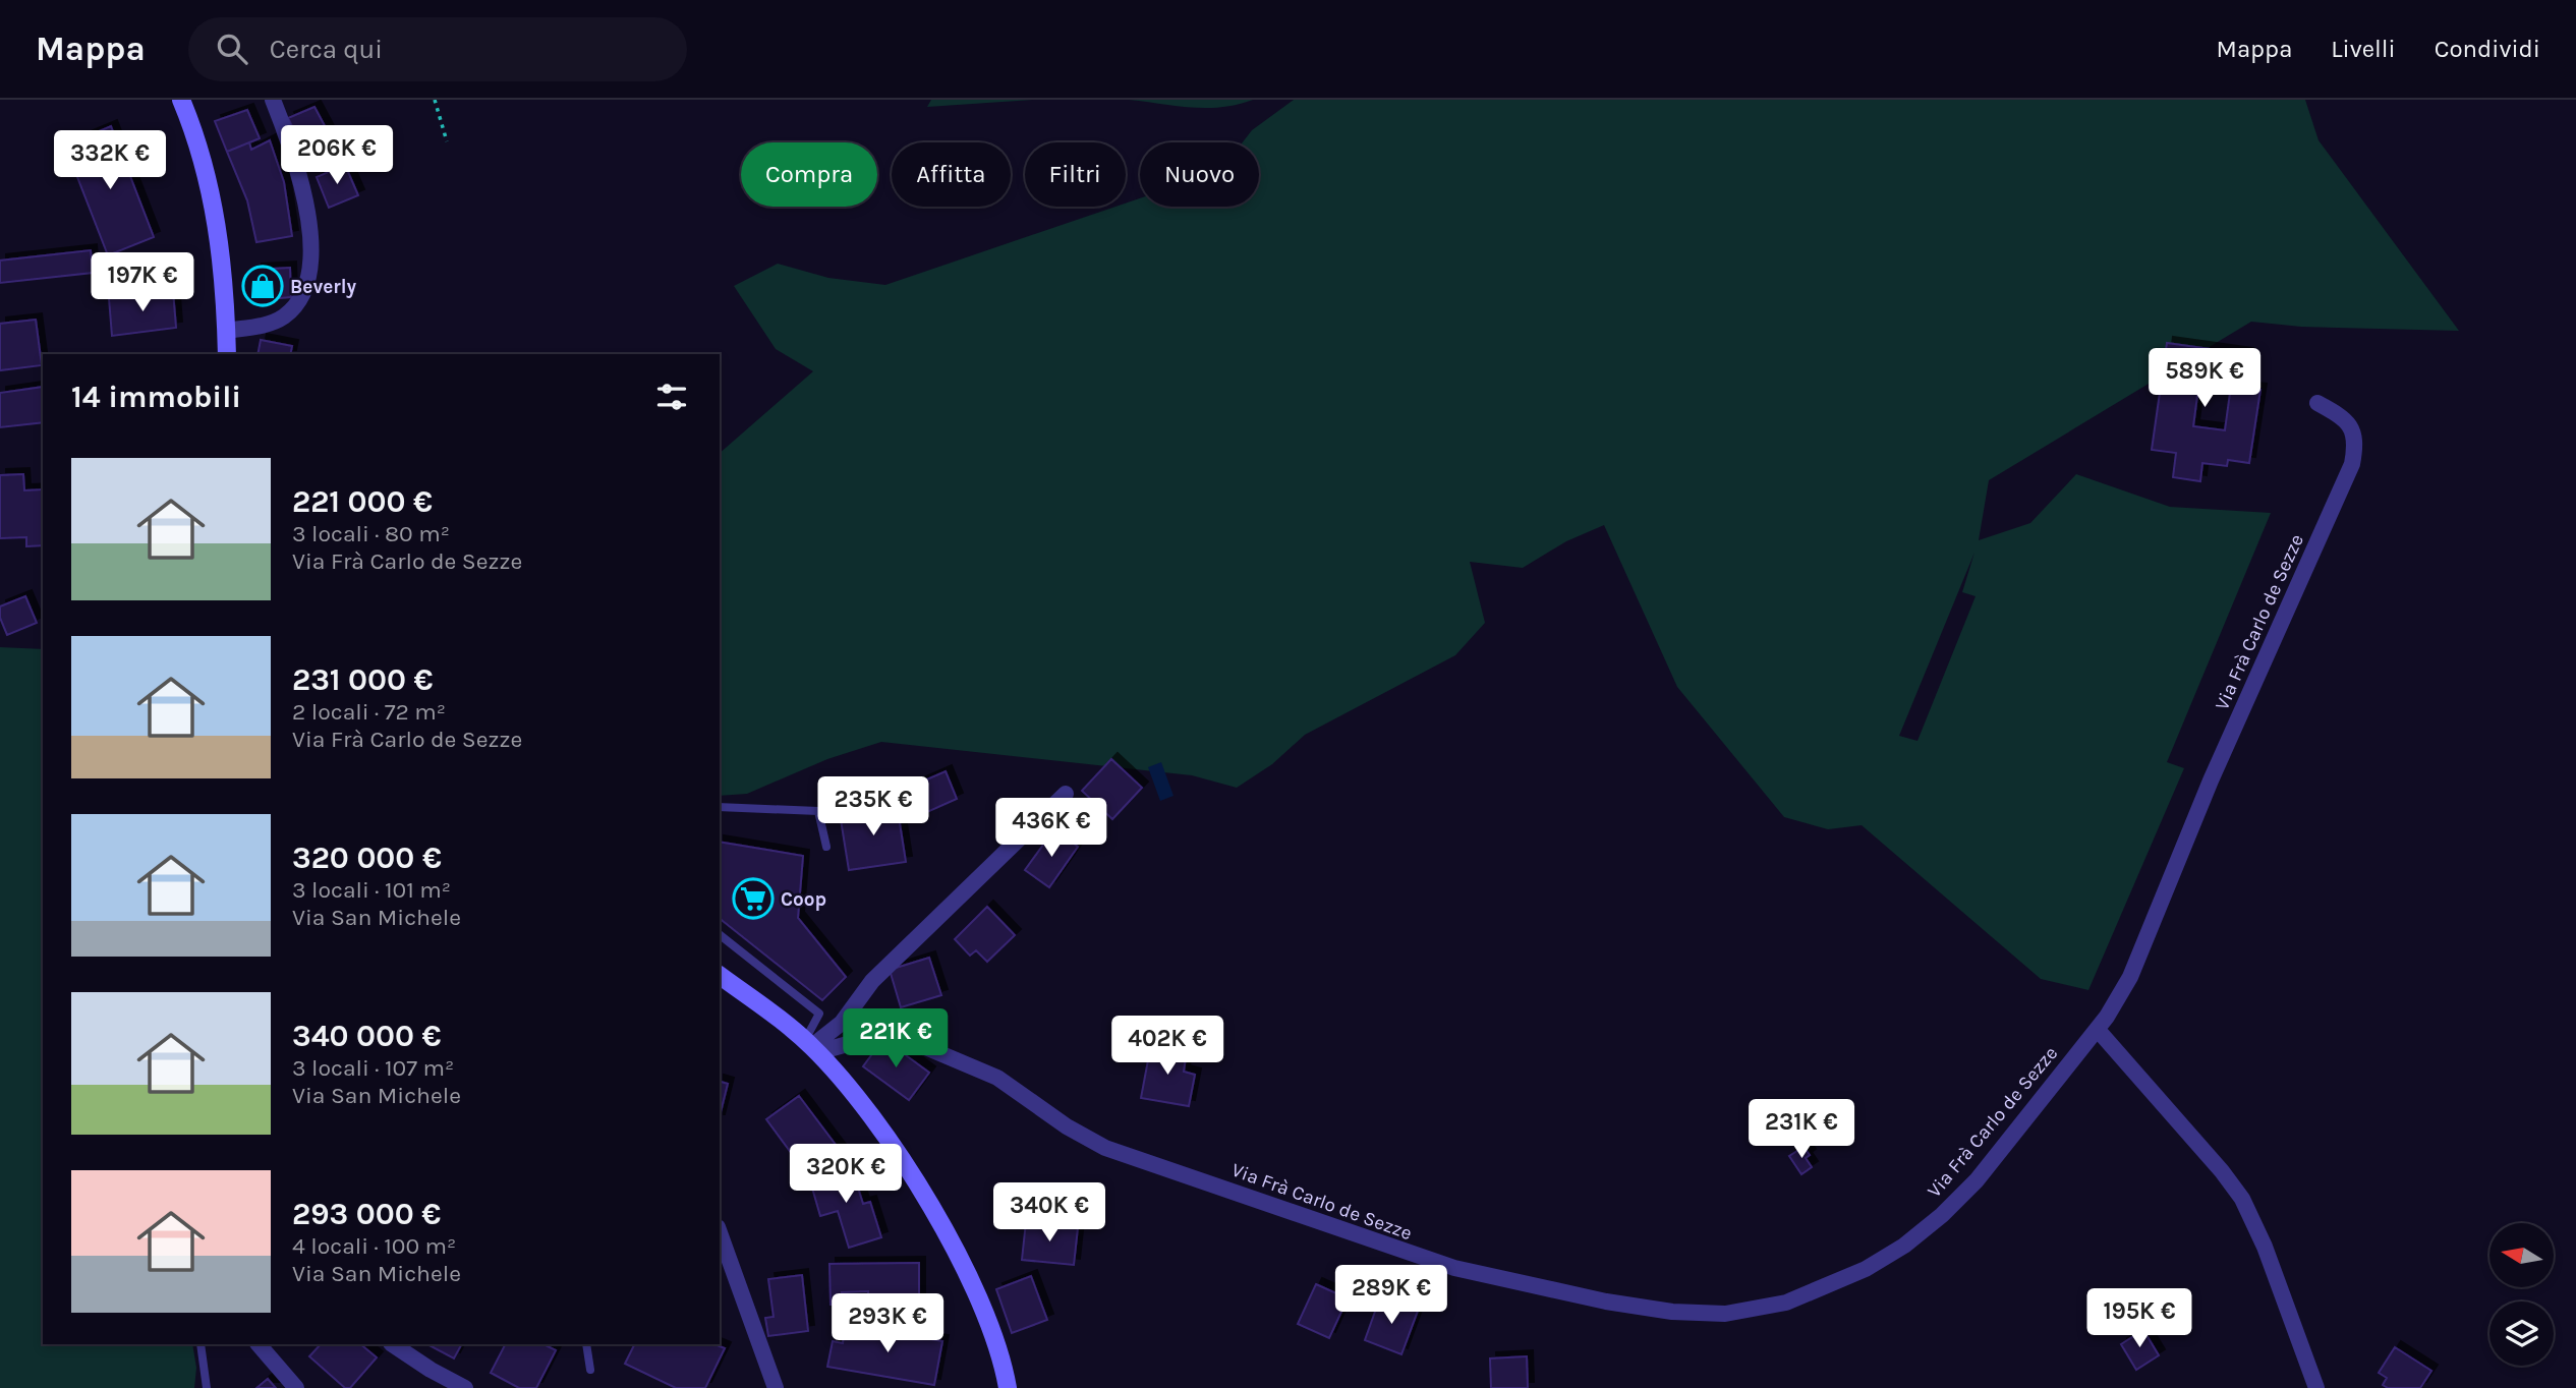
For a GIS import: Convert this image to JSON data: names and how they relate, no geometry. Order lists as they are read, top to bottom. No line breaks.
{"streets":{"street":["Via Frà Carlo de Sezze"]},"places":{"shop":["Beverly"],"supermarket":["Coop"]},"north":"left","page":{"header":"Mappa","search":"Cerca qui","nav":["Mappa","Livelli","Condividi"],"price":["206K €","332K €","197K €","589K €","235K €","436K €","221K €","402K €","231K €","320K €","340K €","289K €","195K €","293K €"],"chip":["Compra","Affitta","Filtri","Nuovo"],"heading":"14 immobili","list":[{"name":"221 000 €","note":"3 locali · 80 m² · Via Frà Carlo de Sezze"},{"name":"231 000 €","note":"2 locali · 72 m² · Via Frà Carlo de Sezze"},{"name":"320 000 €","note":"3 locali · 101 m² · Via San Michele"},{"name":"340 000 €","note":"3 locali · 107 m² · Via San Michele"},{"name":"293 000 €","note":"4 locali · 100 m² · Via San Michele"}]}}
